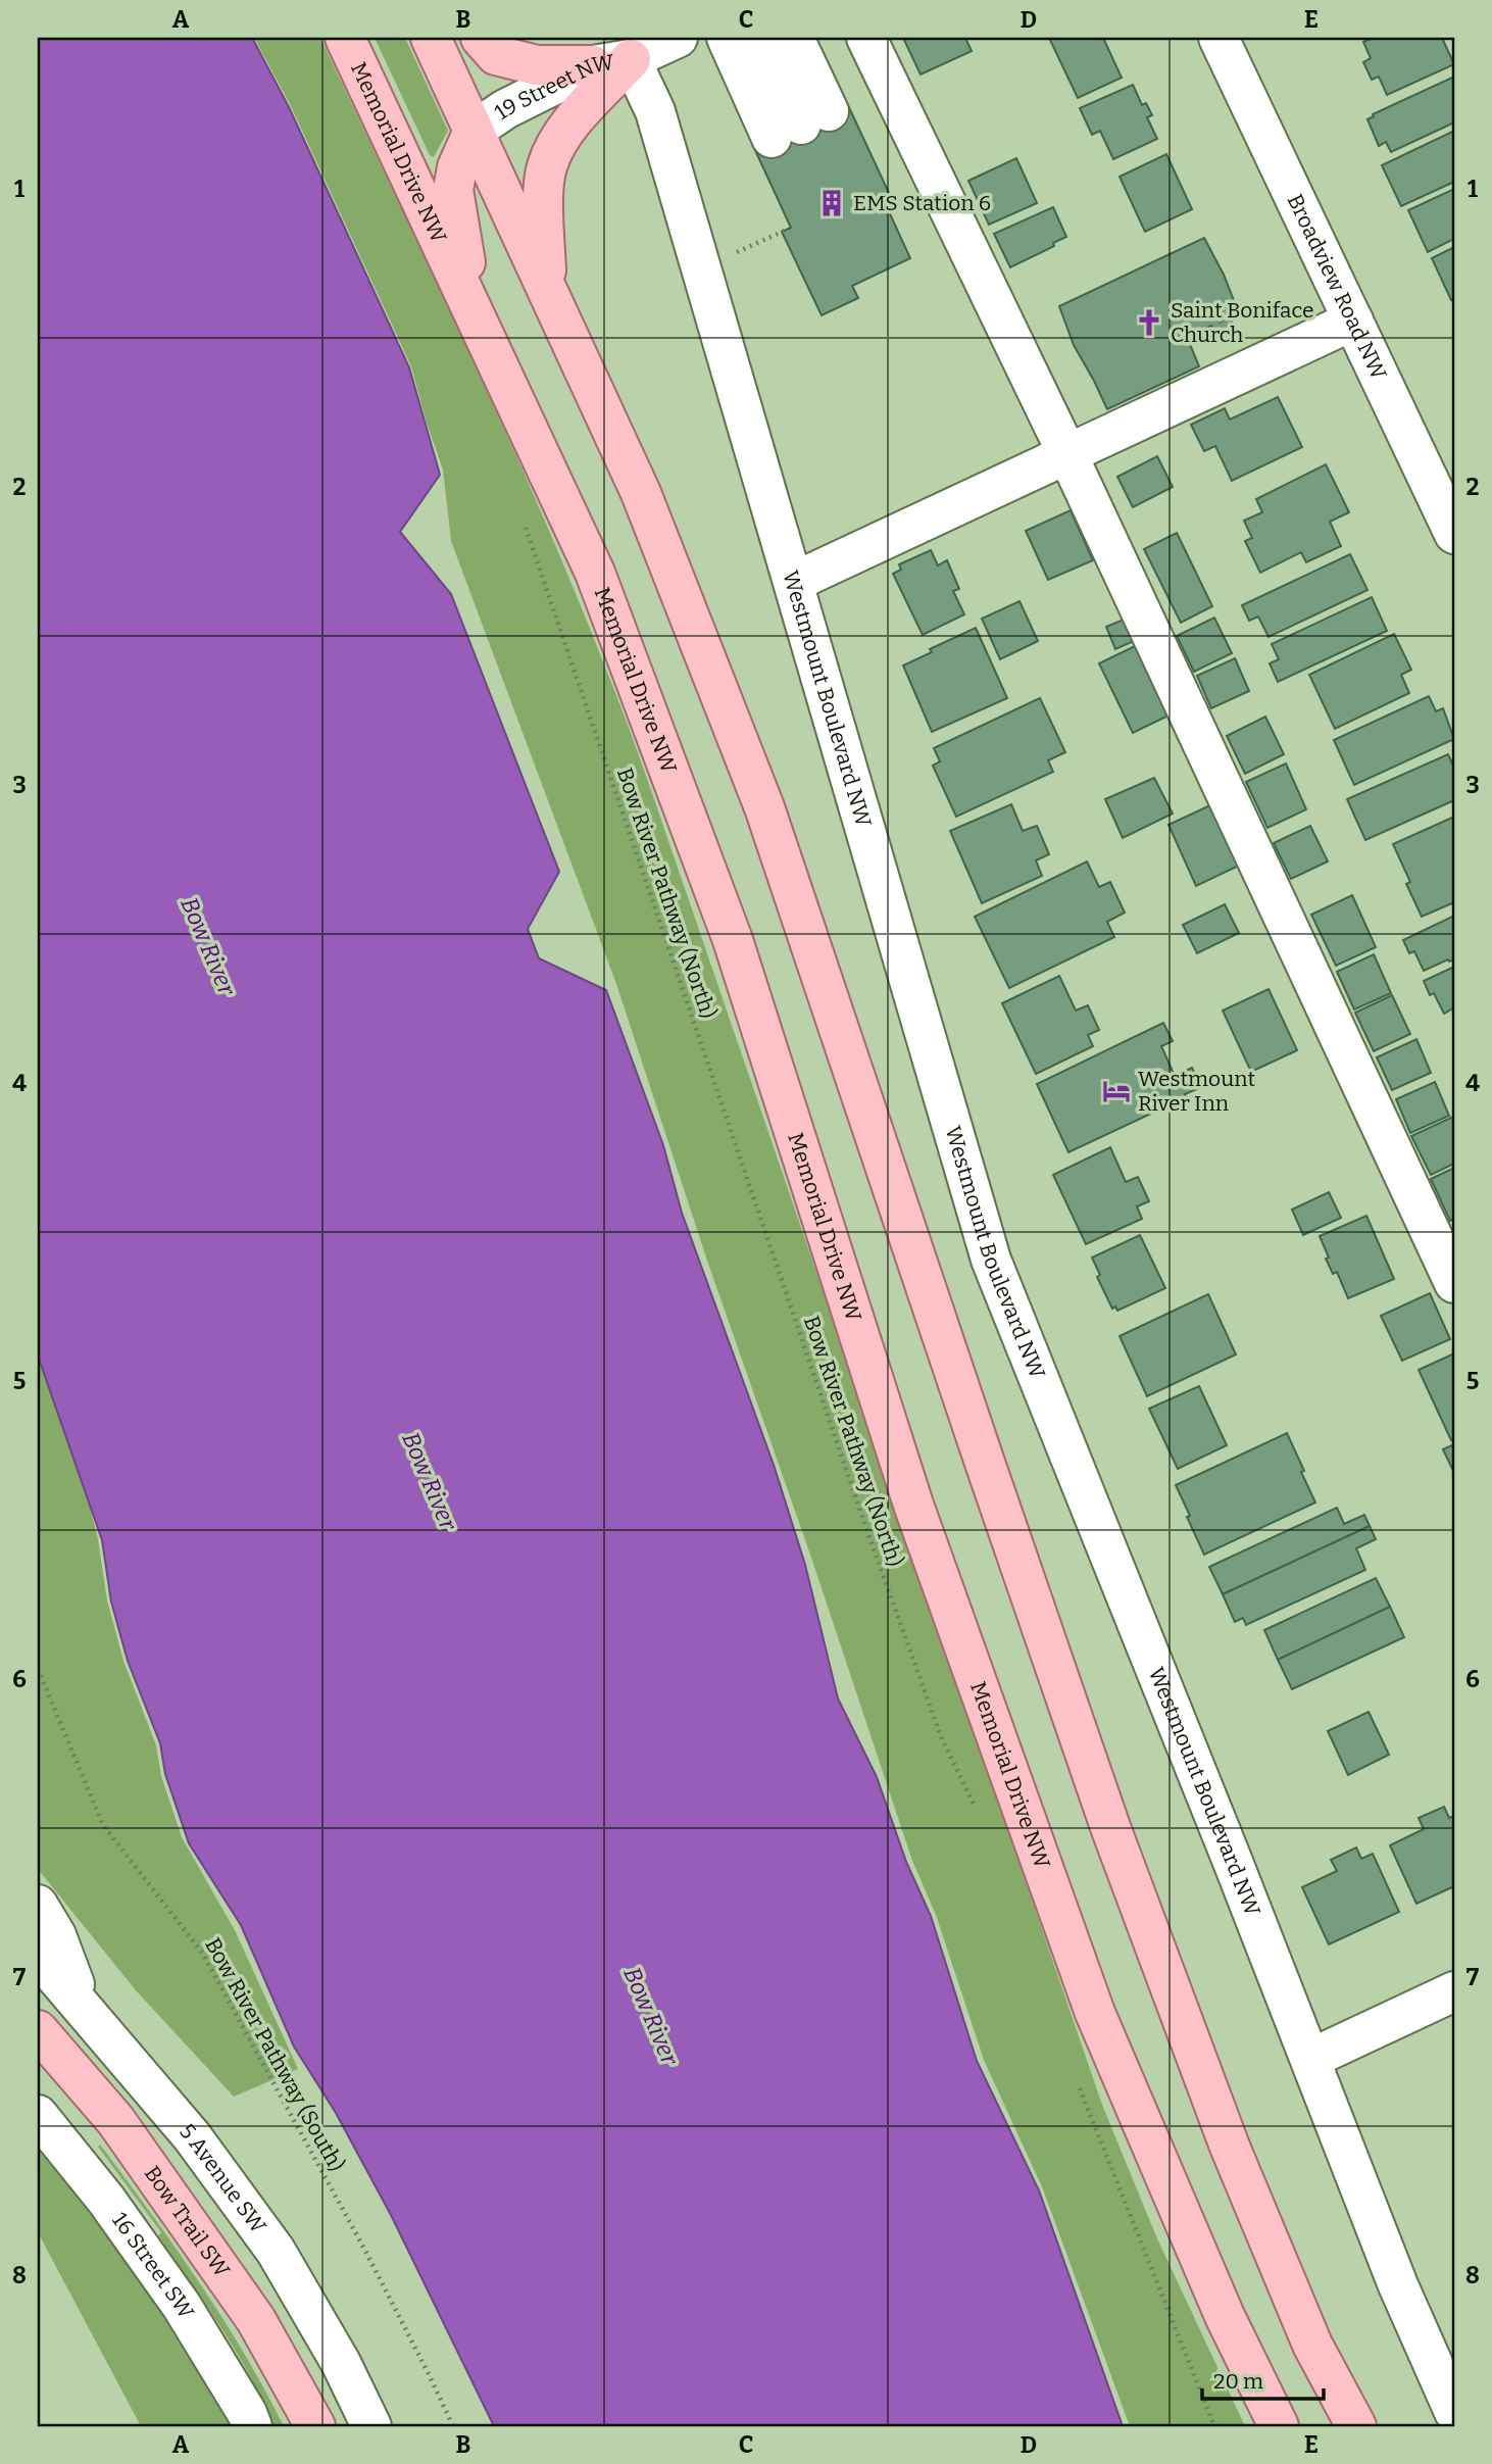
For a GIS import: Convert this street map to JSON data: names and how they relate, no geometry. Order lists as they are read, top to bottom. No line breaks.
{"streets":{"main road":["Memorial Drive NW","Bow Trail SW"],"street":["19 Street NW","Broadview Road NW","Westmount Boulevard NW","5 Avenue SW","16 Street SW"],"path":["Bow River Pathway (North)","Bow River Pathway (South)"]},"crossings":[["19 Street NW","Westmount Boulevard NW"]],"water":["Bow River"],"places":{"building":["EMS Station 6"],"church":["Saint Boniface Church"],"hotel":["Westmount River Inn"]},"scale_bar":"20 m","grid":{"columns":["A","B","C","D","E"],"rows":["1","2","3","4","5","6","7","8"]}}
